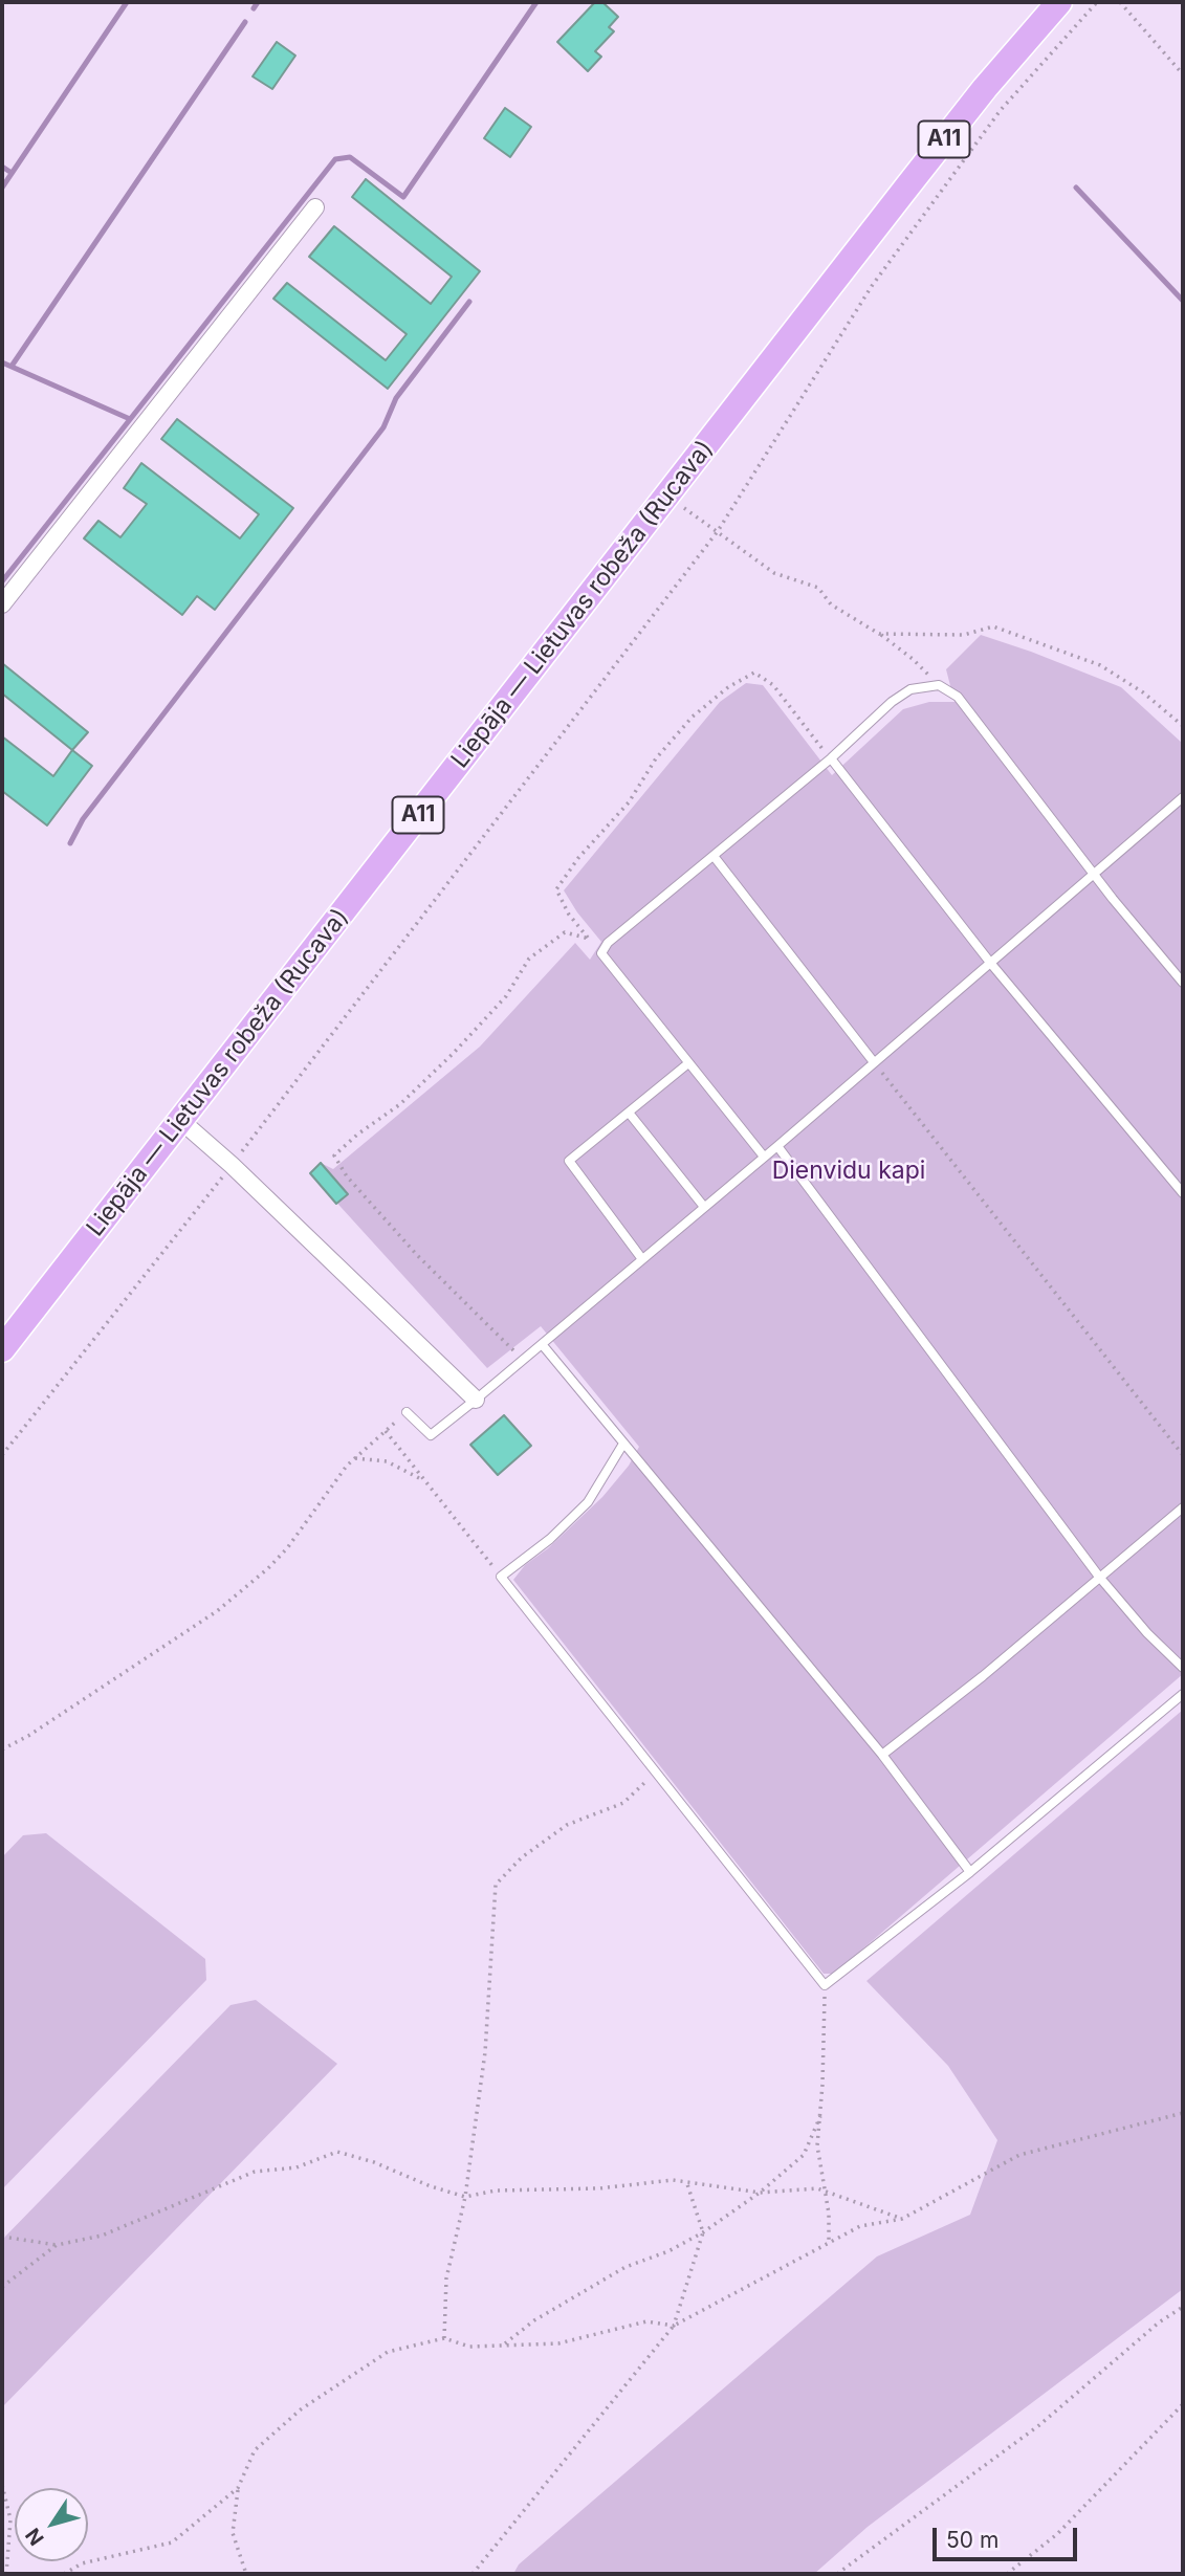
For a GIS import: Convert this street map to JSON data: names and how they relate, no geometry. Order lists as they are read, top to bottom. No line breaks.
{"streets":{"highway":["A11","Liepāja — Lietuvas robeža (Rucava)"]},"parks":["Dienvidu kapi"],"scale_bar":"50 m","north":"bottom left"}
